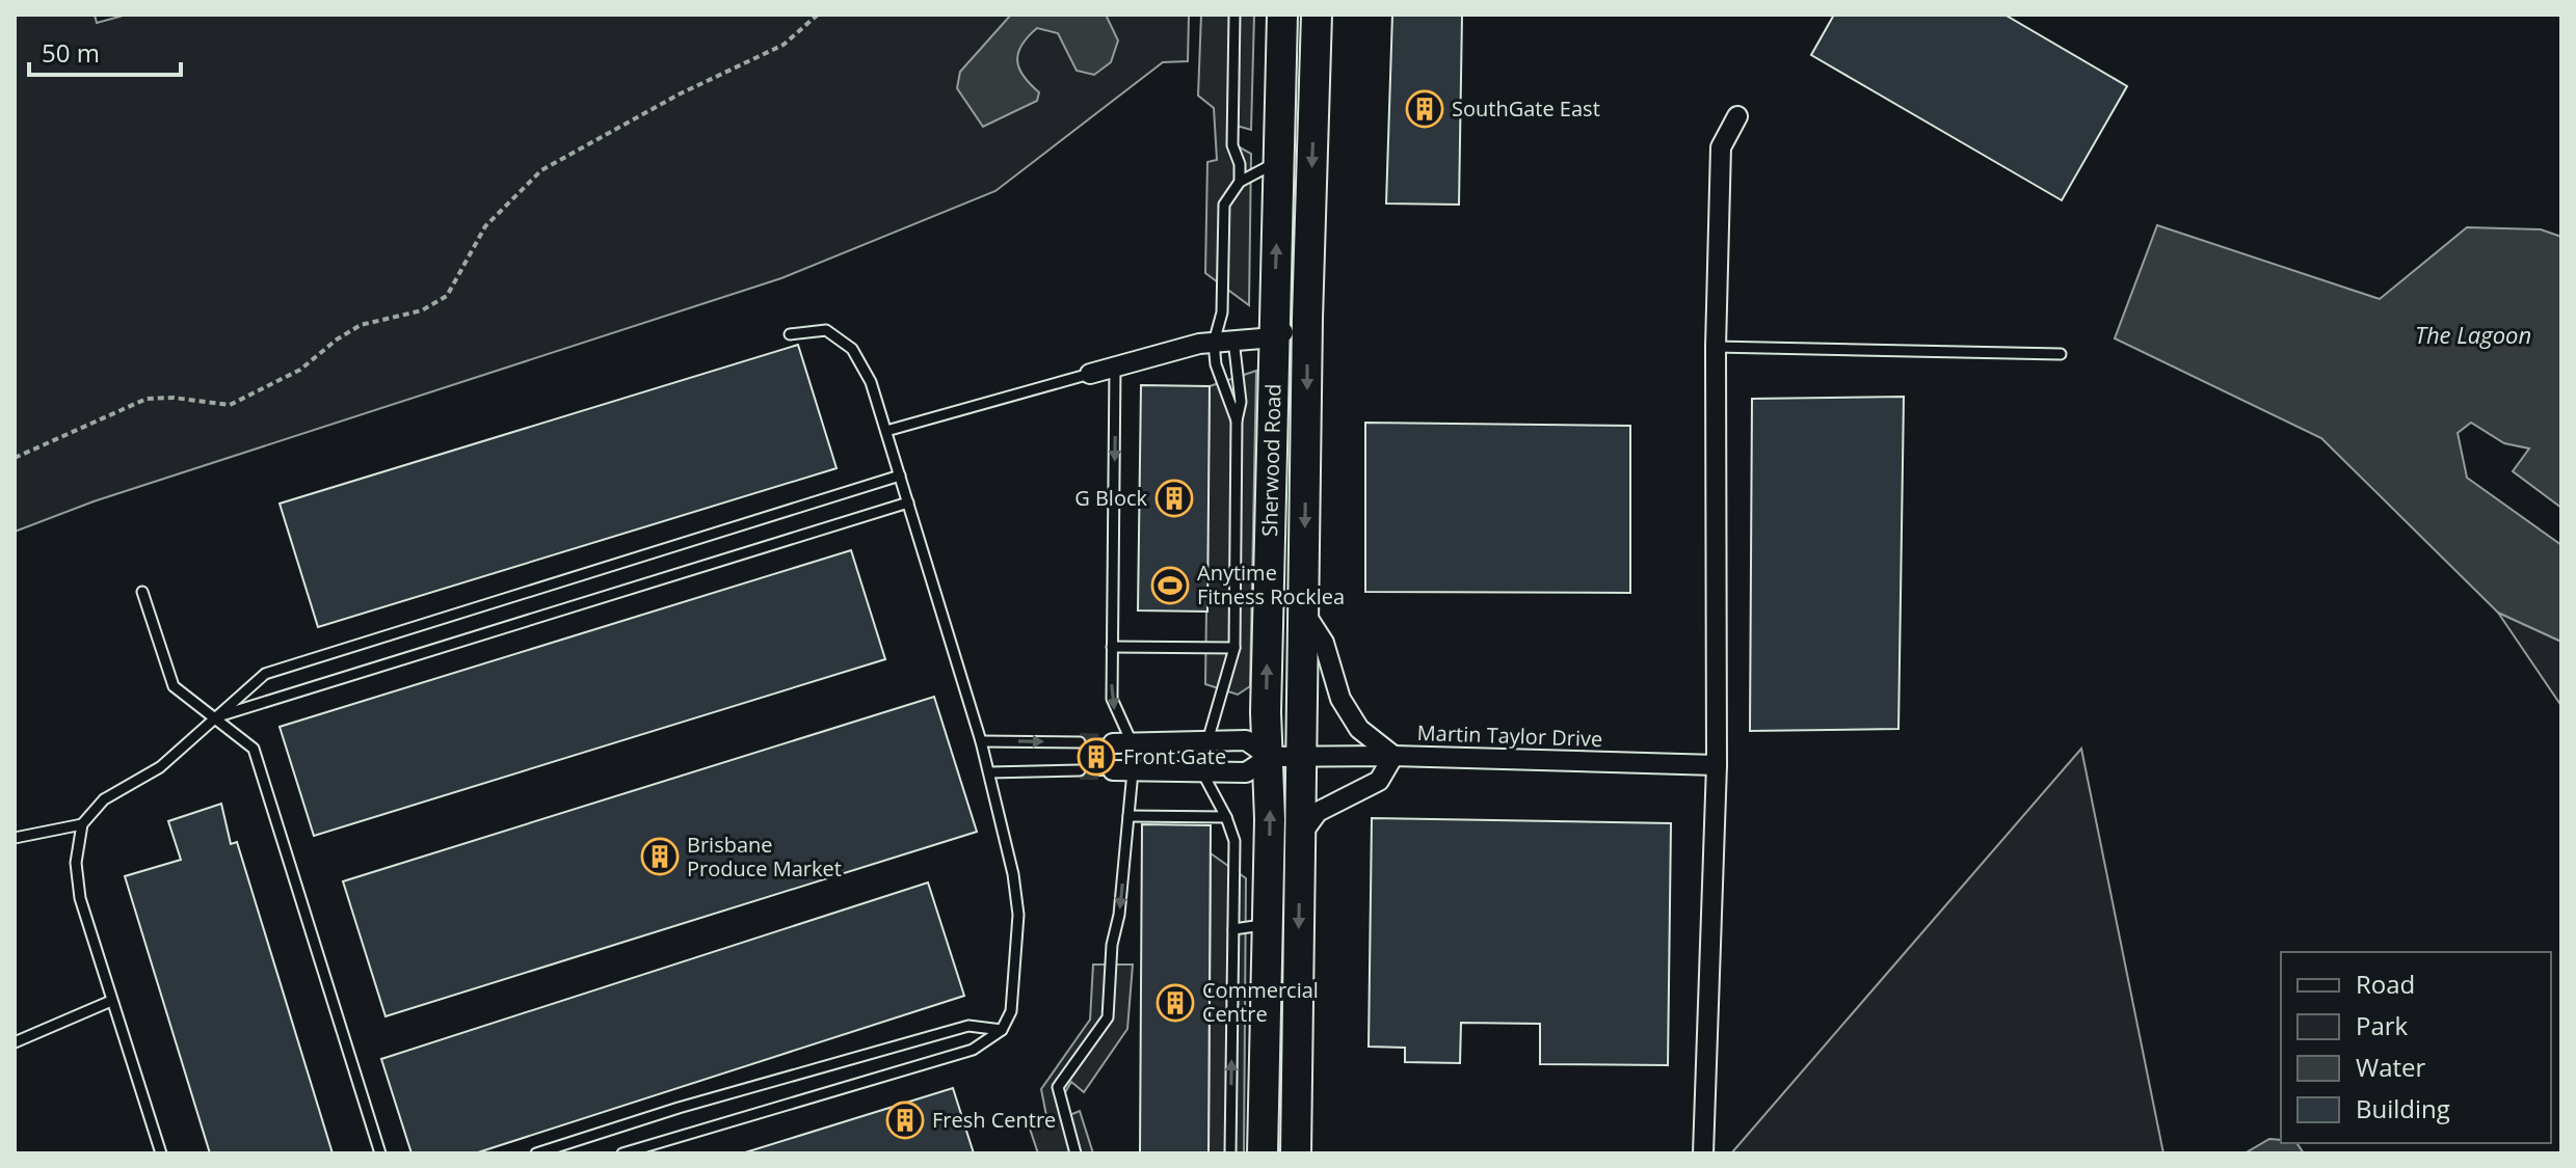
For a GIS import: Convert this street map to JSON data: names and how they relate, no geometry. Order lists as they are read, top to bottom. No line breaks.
{"streets":{"main road":["Sherwood Road"],"street":["Martin Taylor Drive"]},"crossings":[["Sherwood Road","Martin Taylor Drive"]],"water":["The Lagoon"],"places":{"building":["SouthGate East","G Block","Front Gate","Brisbane Produce Market","Commercial Centre","Fresh Centre"],"sports":["Anytime Fitness Rocklea"]},"legend":["Road","Park","Water","Building"],"scale_bar":"50 m"}
